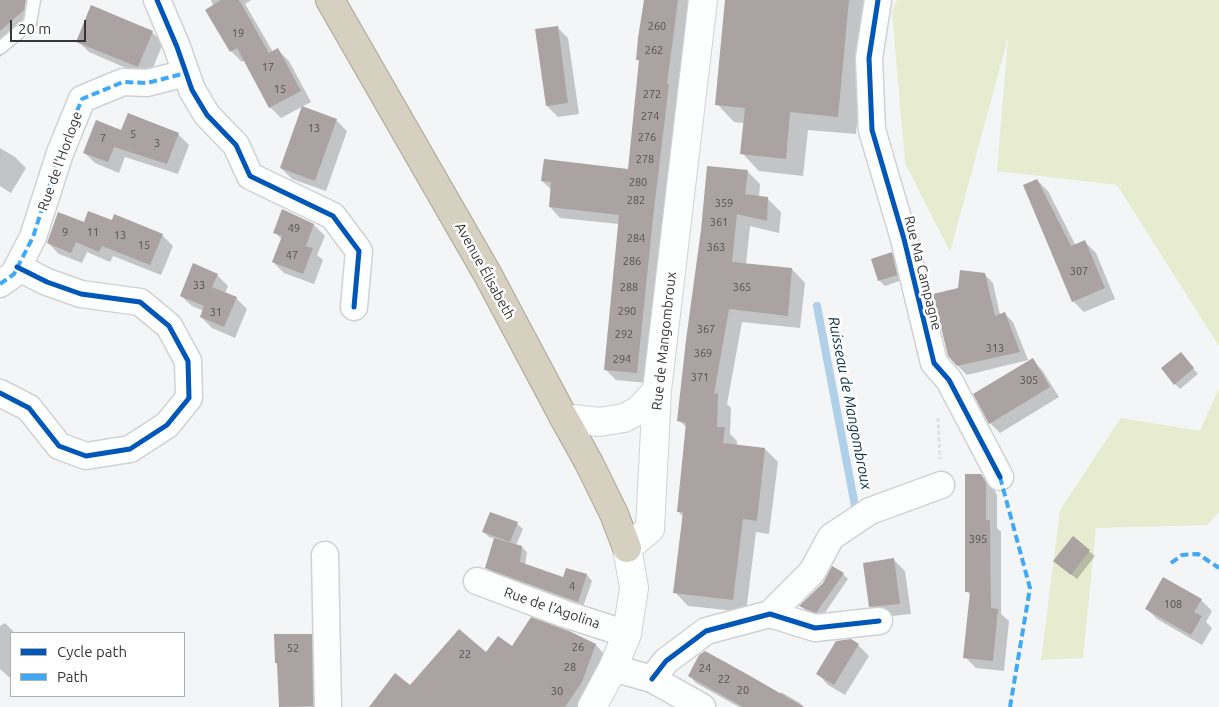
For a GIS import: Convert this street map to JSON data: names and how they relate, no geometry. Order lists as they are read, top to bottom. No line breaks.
{"streets":{"highway":["Avenue Élisabeth"],"main road":["Rue de Mangombroux"],"street":["Rue de l'Horloge","Rue Ma Campagne","Rue de l'Agolina"]},"crossings":[["Avenue Élisabeth","Rue de Mangombroux"]],"water":["Ruisseau de Mangombroux"],"house_numbers":["260","19","262","17","15","272","274","13","5","276","7","3","278","280","282","359","361","49","9","11","13","284","15","363","47","286","307","33","288","365","290","31","367","292","313","369","294","371","305","395","4","108","26","52","22","28","24","22","20","30"],"legend":["Cycle path","Path"],"scale_bar":"20 m"}
